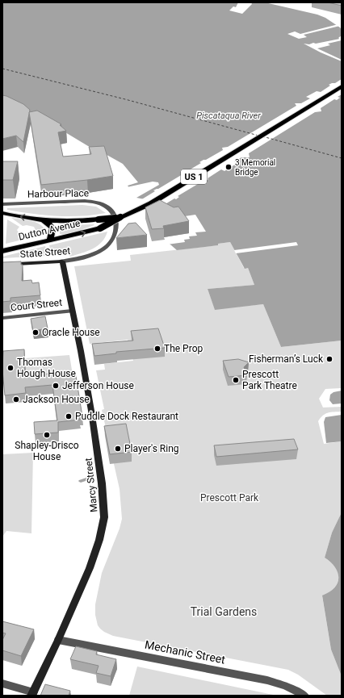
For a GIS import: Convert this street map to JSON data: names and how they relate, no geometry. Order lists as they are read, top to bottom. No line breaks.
{"streets":{"main road":["US 1","Dutton Avenue"],"street":["Harbour Place","State Street","Court Street","Marcy Street","Mechanic Street"]},"crossings":[["US 1","Dutton Avenue"],["Harbour Place","State Street"],["State Street","Marcy Street"],["Court Street","Marcy Street"],["Marcy Street","Mechanic Street"]],"water":["Piscataqua River"],"parks":["Prescott Park","Trial Gardens"],"places":["3 Memorial Bridge","Oracle House","The Prop","Fisherman’s Luck","Thomas Hough House","Prescott Park Theatre","Jefferson House","Jackson House","Puddle Dock Restaurant","Shapley-Drisco House","Player's Ring"]}
